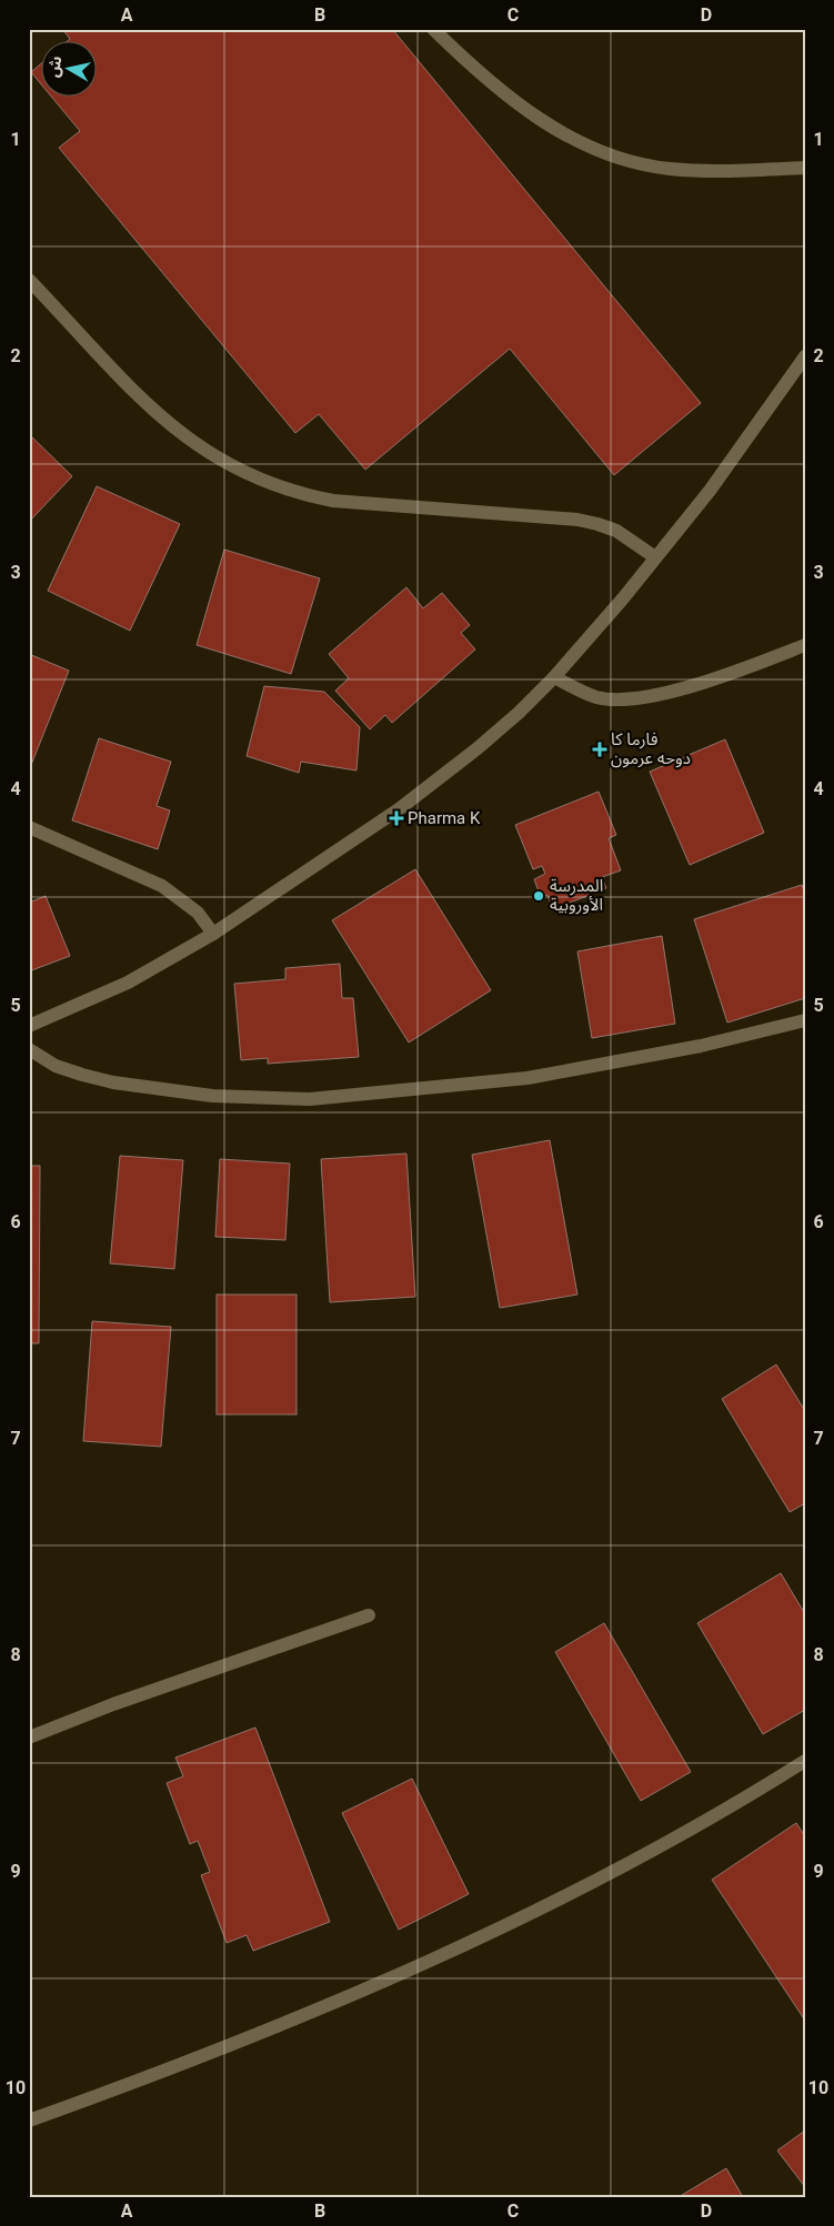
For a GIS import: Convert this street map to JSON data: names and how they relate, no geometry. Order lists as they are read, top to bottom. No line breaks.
{"places":{"health":["فارما كا دوحه عرمون","Pharma K"],"other":["المدرسة الأوروبية"]},"north":"left","grid":{"columns":["A","B","C","D"],"rows":["1","2","3","4","5","6","7","8","9","10"]}}
